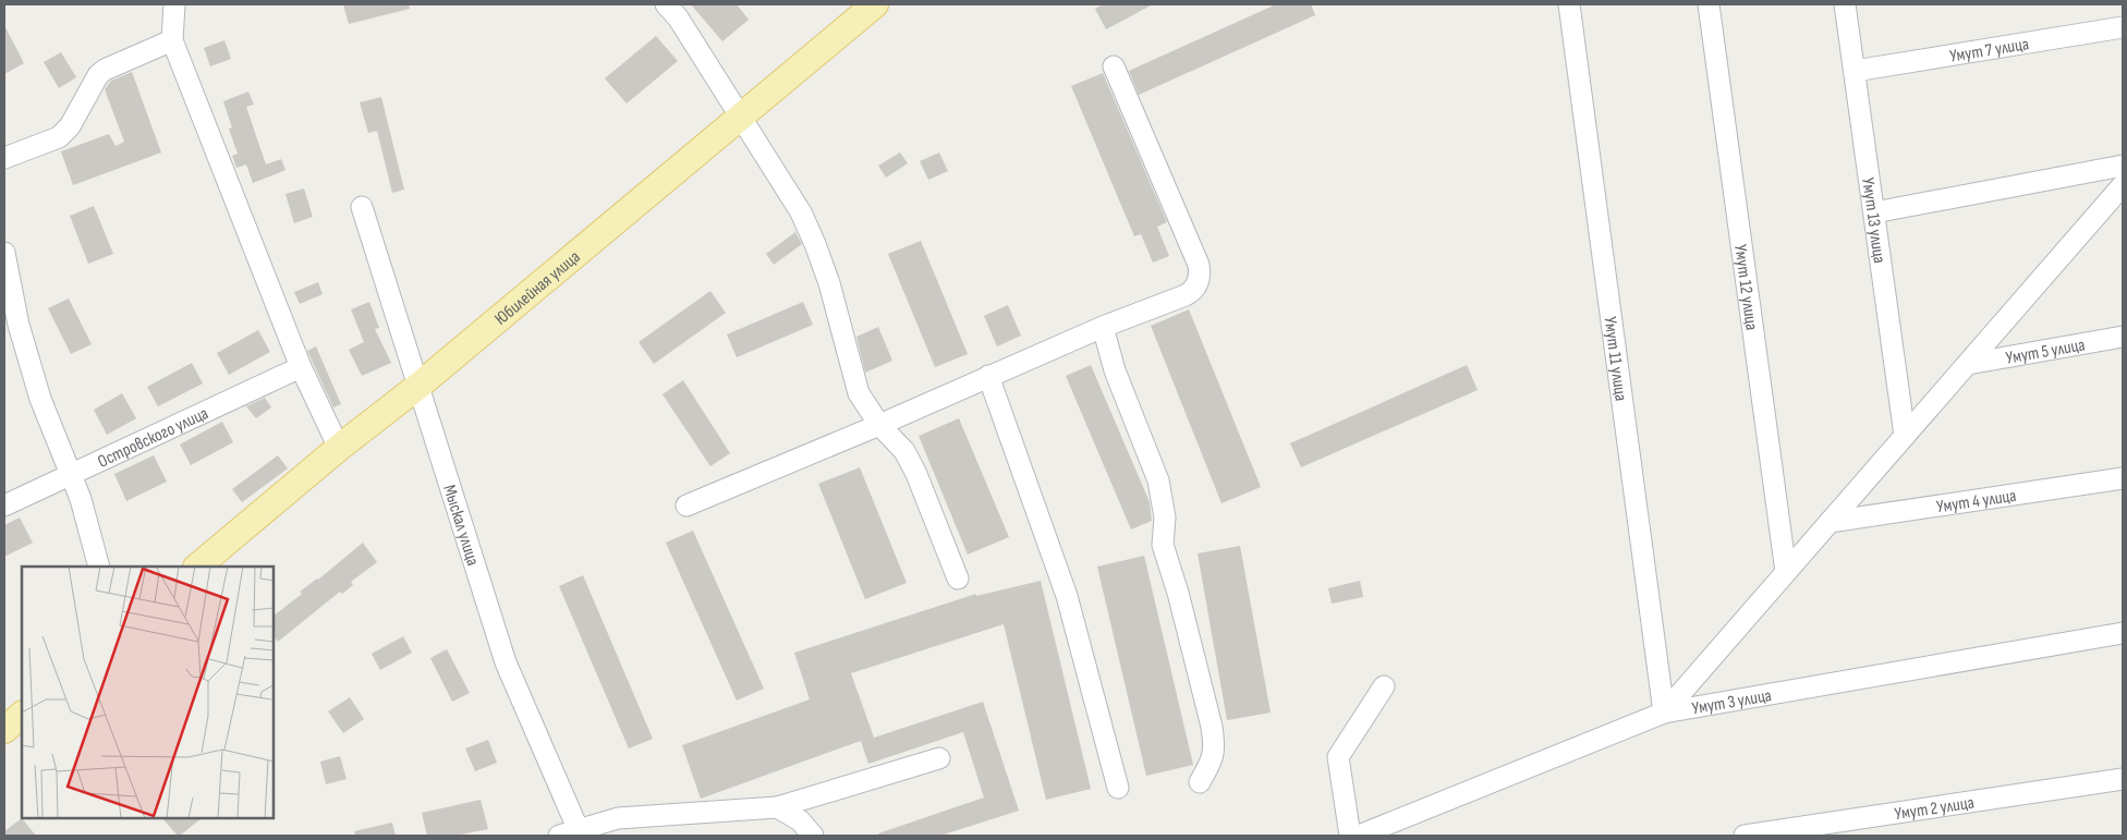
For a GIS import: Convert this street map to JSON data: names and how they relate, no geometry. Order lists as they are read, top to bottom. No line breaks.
{"streets":{"main road":["Юбилейная улица"],"street":["Умут 7 улица","Умут 13 улица","Умут 12 улица","Умут 5 улица","Умут 11 улица","Островского улица","Умут 4 улица","Мыскал улица","Умут 3 улица","Умут 2 улица"]},"crossings":[["Умут 7 улица","Умут 13 улица"],["Юбилейная улица","Мыскал улица"],["Умут 11 улица","Умут 3 улица"]]}
